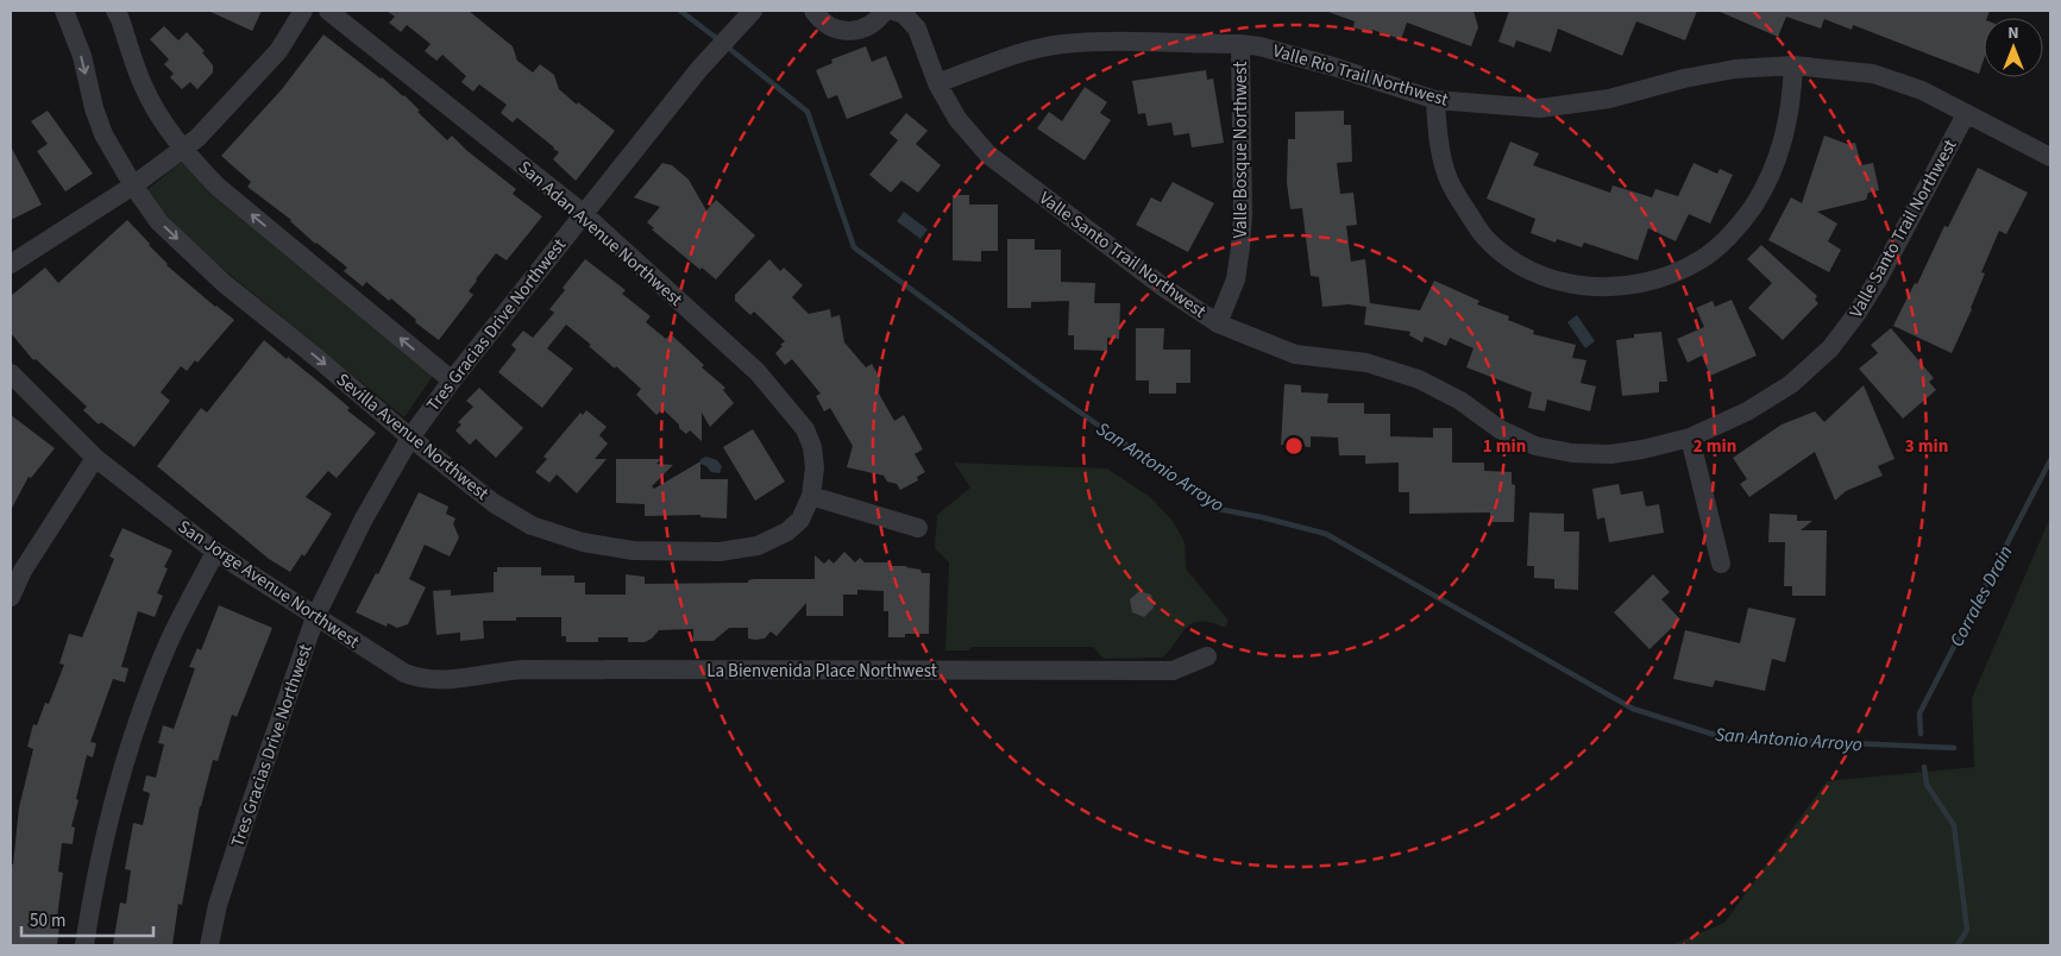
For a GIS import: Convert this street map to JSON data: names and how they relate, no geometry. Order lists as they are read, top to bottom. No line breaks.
{"streets":{"street":["Valle Rio Trail Northwest","Valle Bosque Northwest","Valle Santo Trail Northwest","San Adan Avenue Northwest","Tres Gracias Drive Northwest","Sevilla Avenue Northwest","San Jorge Avenue Northwest","La Bienvenida Place Northwest"]},"crossings":[["Valle Rio Trail Northwest","Valle Bosque Northwest"],["Valle Rio Trail Northwest","Valle Santo Trail Northwest"],["Valle Bosque Northwest","Valle Santo Trail Northwest"],["San Adan Avenue Northwest","Tres Gracias Drive Northwest"],["San Adan Avenue Northwest","Sevilla Avenue Northwest"],["Tres Gracias Drive Northwest","Sevilla Avenue Northwest"],["Tres Gracias Drive Northwest","San Jorge Avenue Northwest"],["San Jorge Avenue Northwest","La Bienvenida Place Northwest"]],"water":["San Antonio Arroyo","Corrales Drain"],"scale_bar":"50 m","north":"top","rings":["1 min","2 min","3 min"]}
